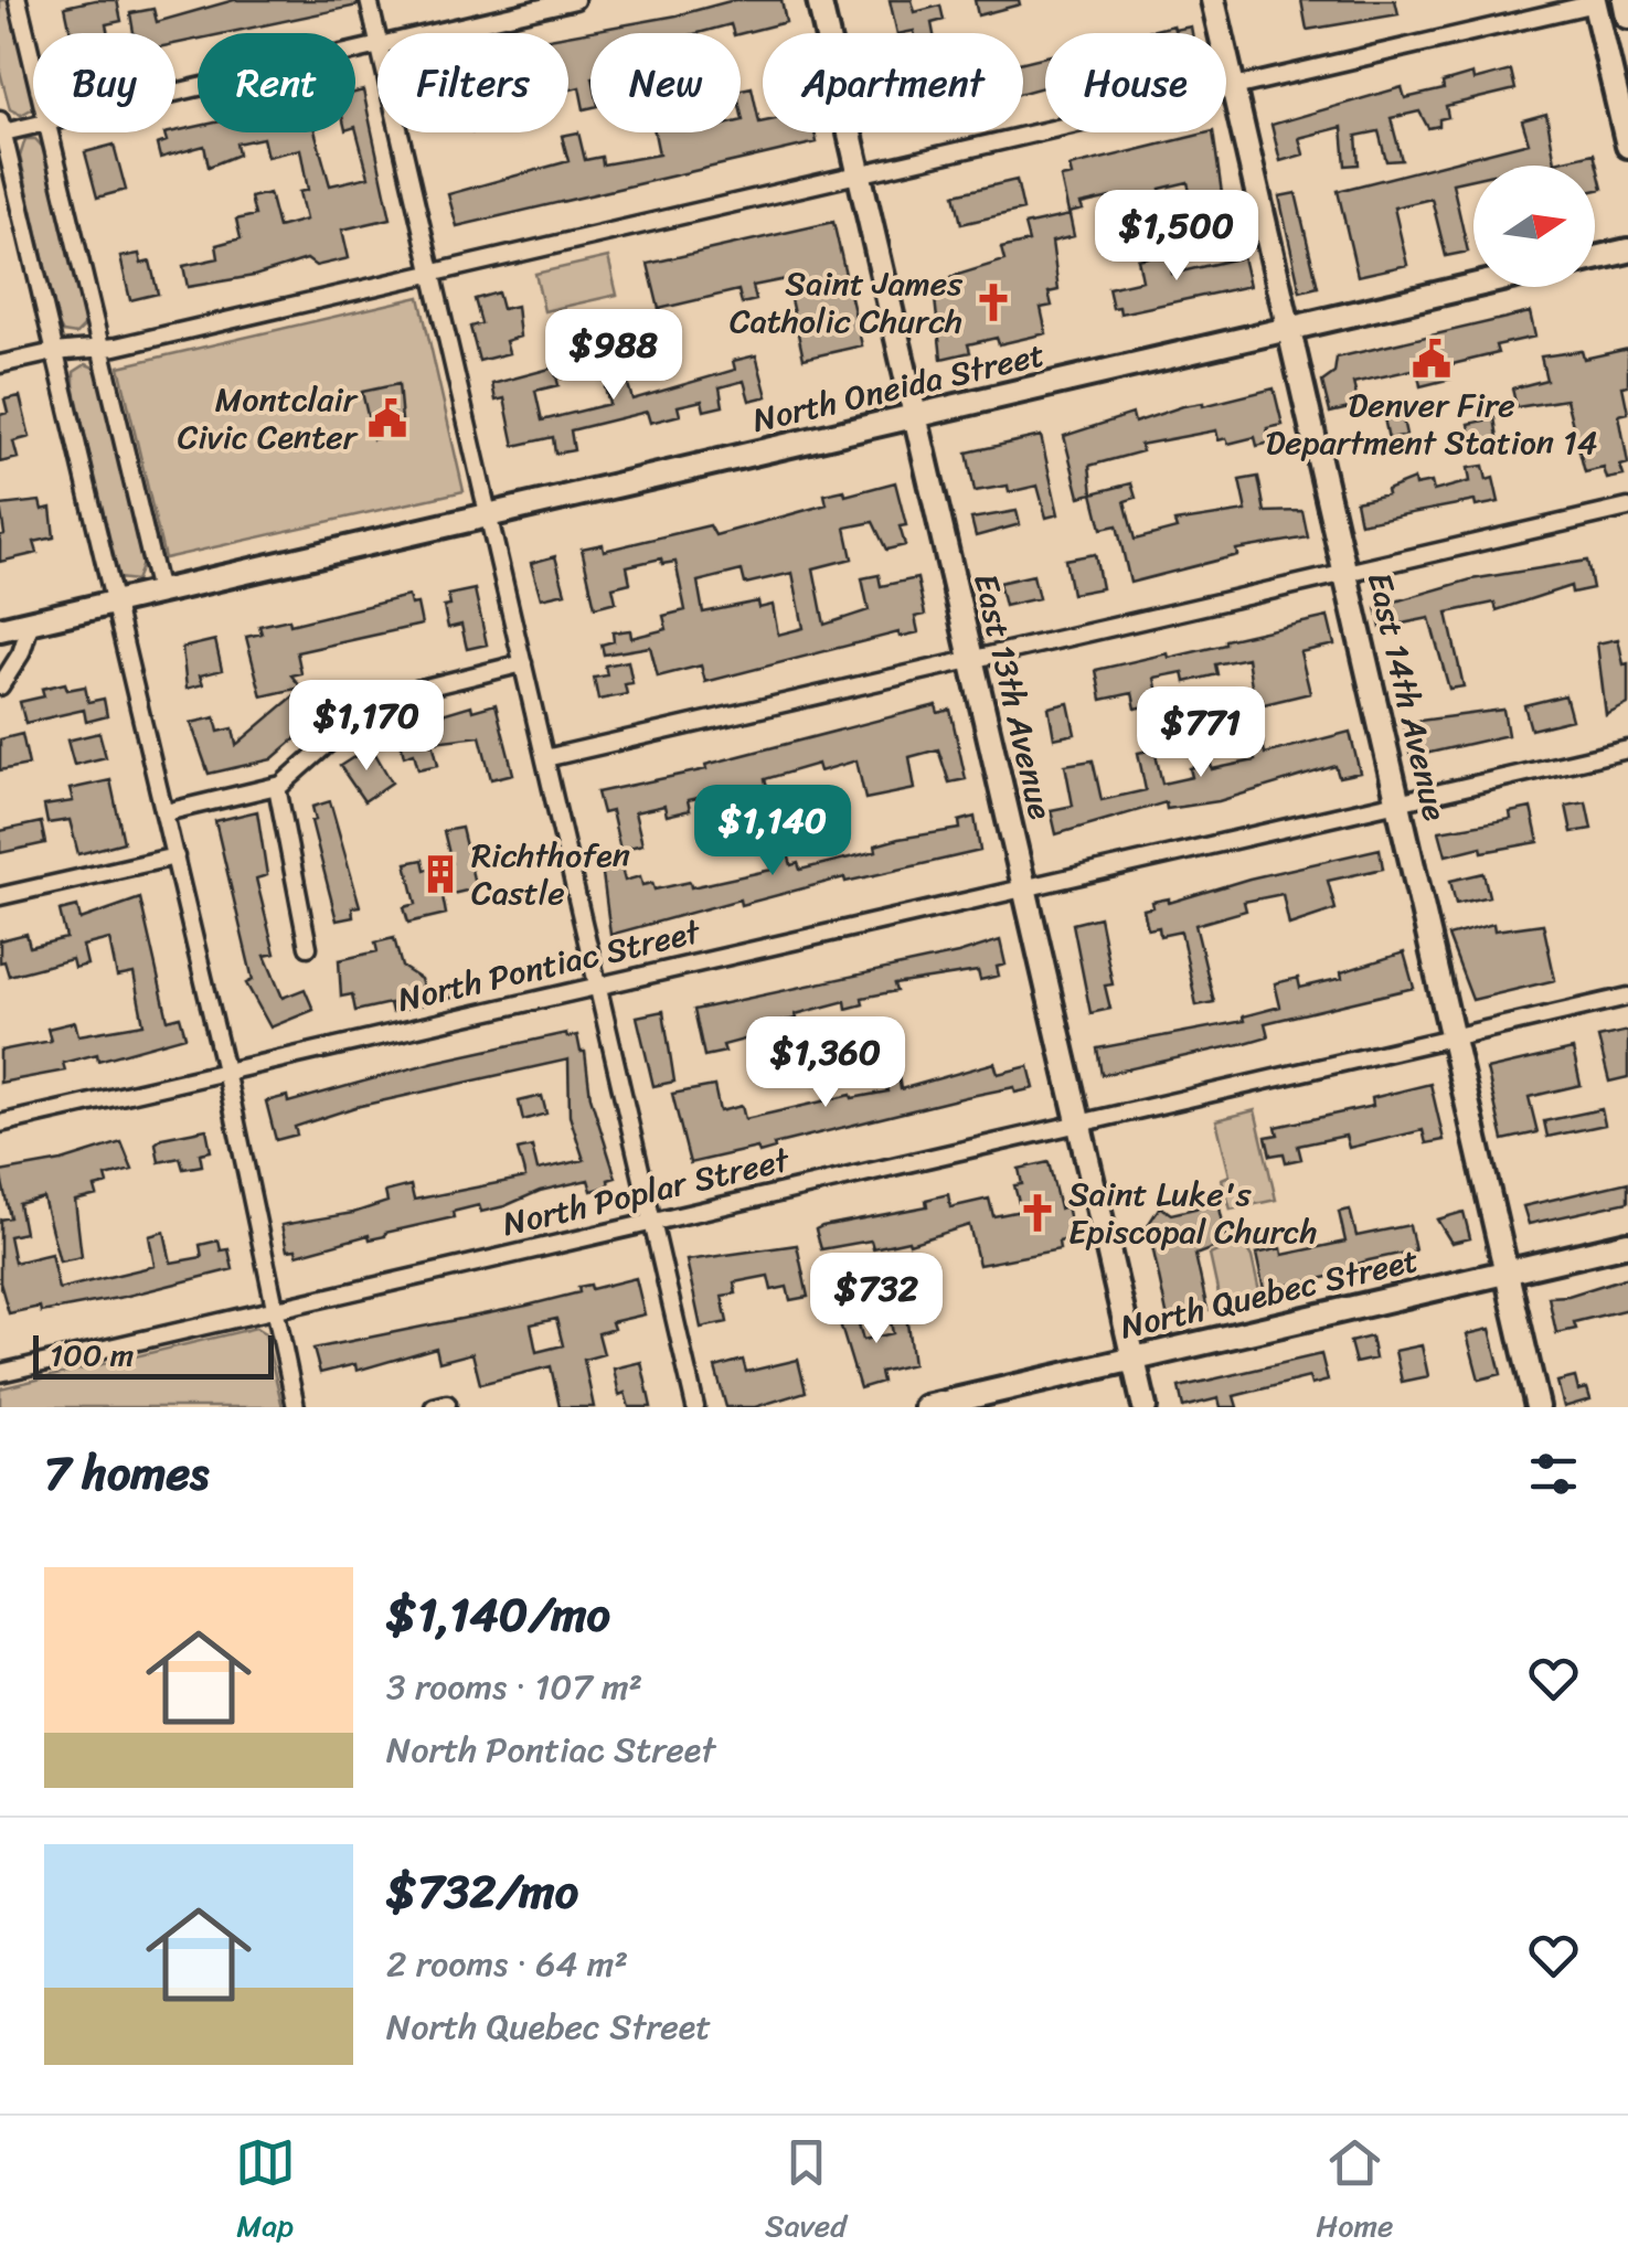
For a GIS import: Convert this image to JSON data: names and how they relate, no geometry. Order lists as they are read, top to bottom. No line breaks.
{"streets":{"main road":["North Oneida Street","East 13th Avenue","East 14th Avenue","North Quebec Street"],"street":["North Pontiac Street","North Poplar Street"]},"crossings":[["North Oneida Street","East 13th Avenue"],["North Oneida Street","East 14th Avenue"],["East 13th Avenue","North Pontiac Street"],["East 13th Avenue","North Poplar Street"],["East 13th Avenue","North Quebec Street"],["East 14th Avenue","North Pontiac Street"],["East 14th Avenue","North Poplar Street"],["East 14th Avenue","North Quebec Street"]],"places":{"church":["Saint James Catholic Church","Saint Luke's Episcopal Church"],"public building":["Denver Fire Department Station 14","Montclair Civic Center"],"building":["Richthofen Castle"]},"scale_bar":"100 m","north":"right","page":{"chip":["Buy","Rent","Filters","New","Apartment","House"],"price":["$1,500","$988","$1,170","$771","$1,140","$1,360","$732"],"scale":"100 m","heading":"7 homes","list":[{"name":"$1,140/mo","note":"3 rooms · 107 m² · North Pontiac Street"},{"name":"$732/mo","note":"2 rooms · 64 m² · North Quebec Street"}],"tabs":["Map","Saved","Home"]}}
